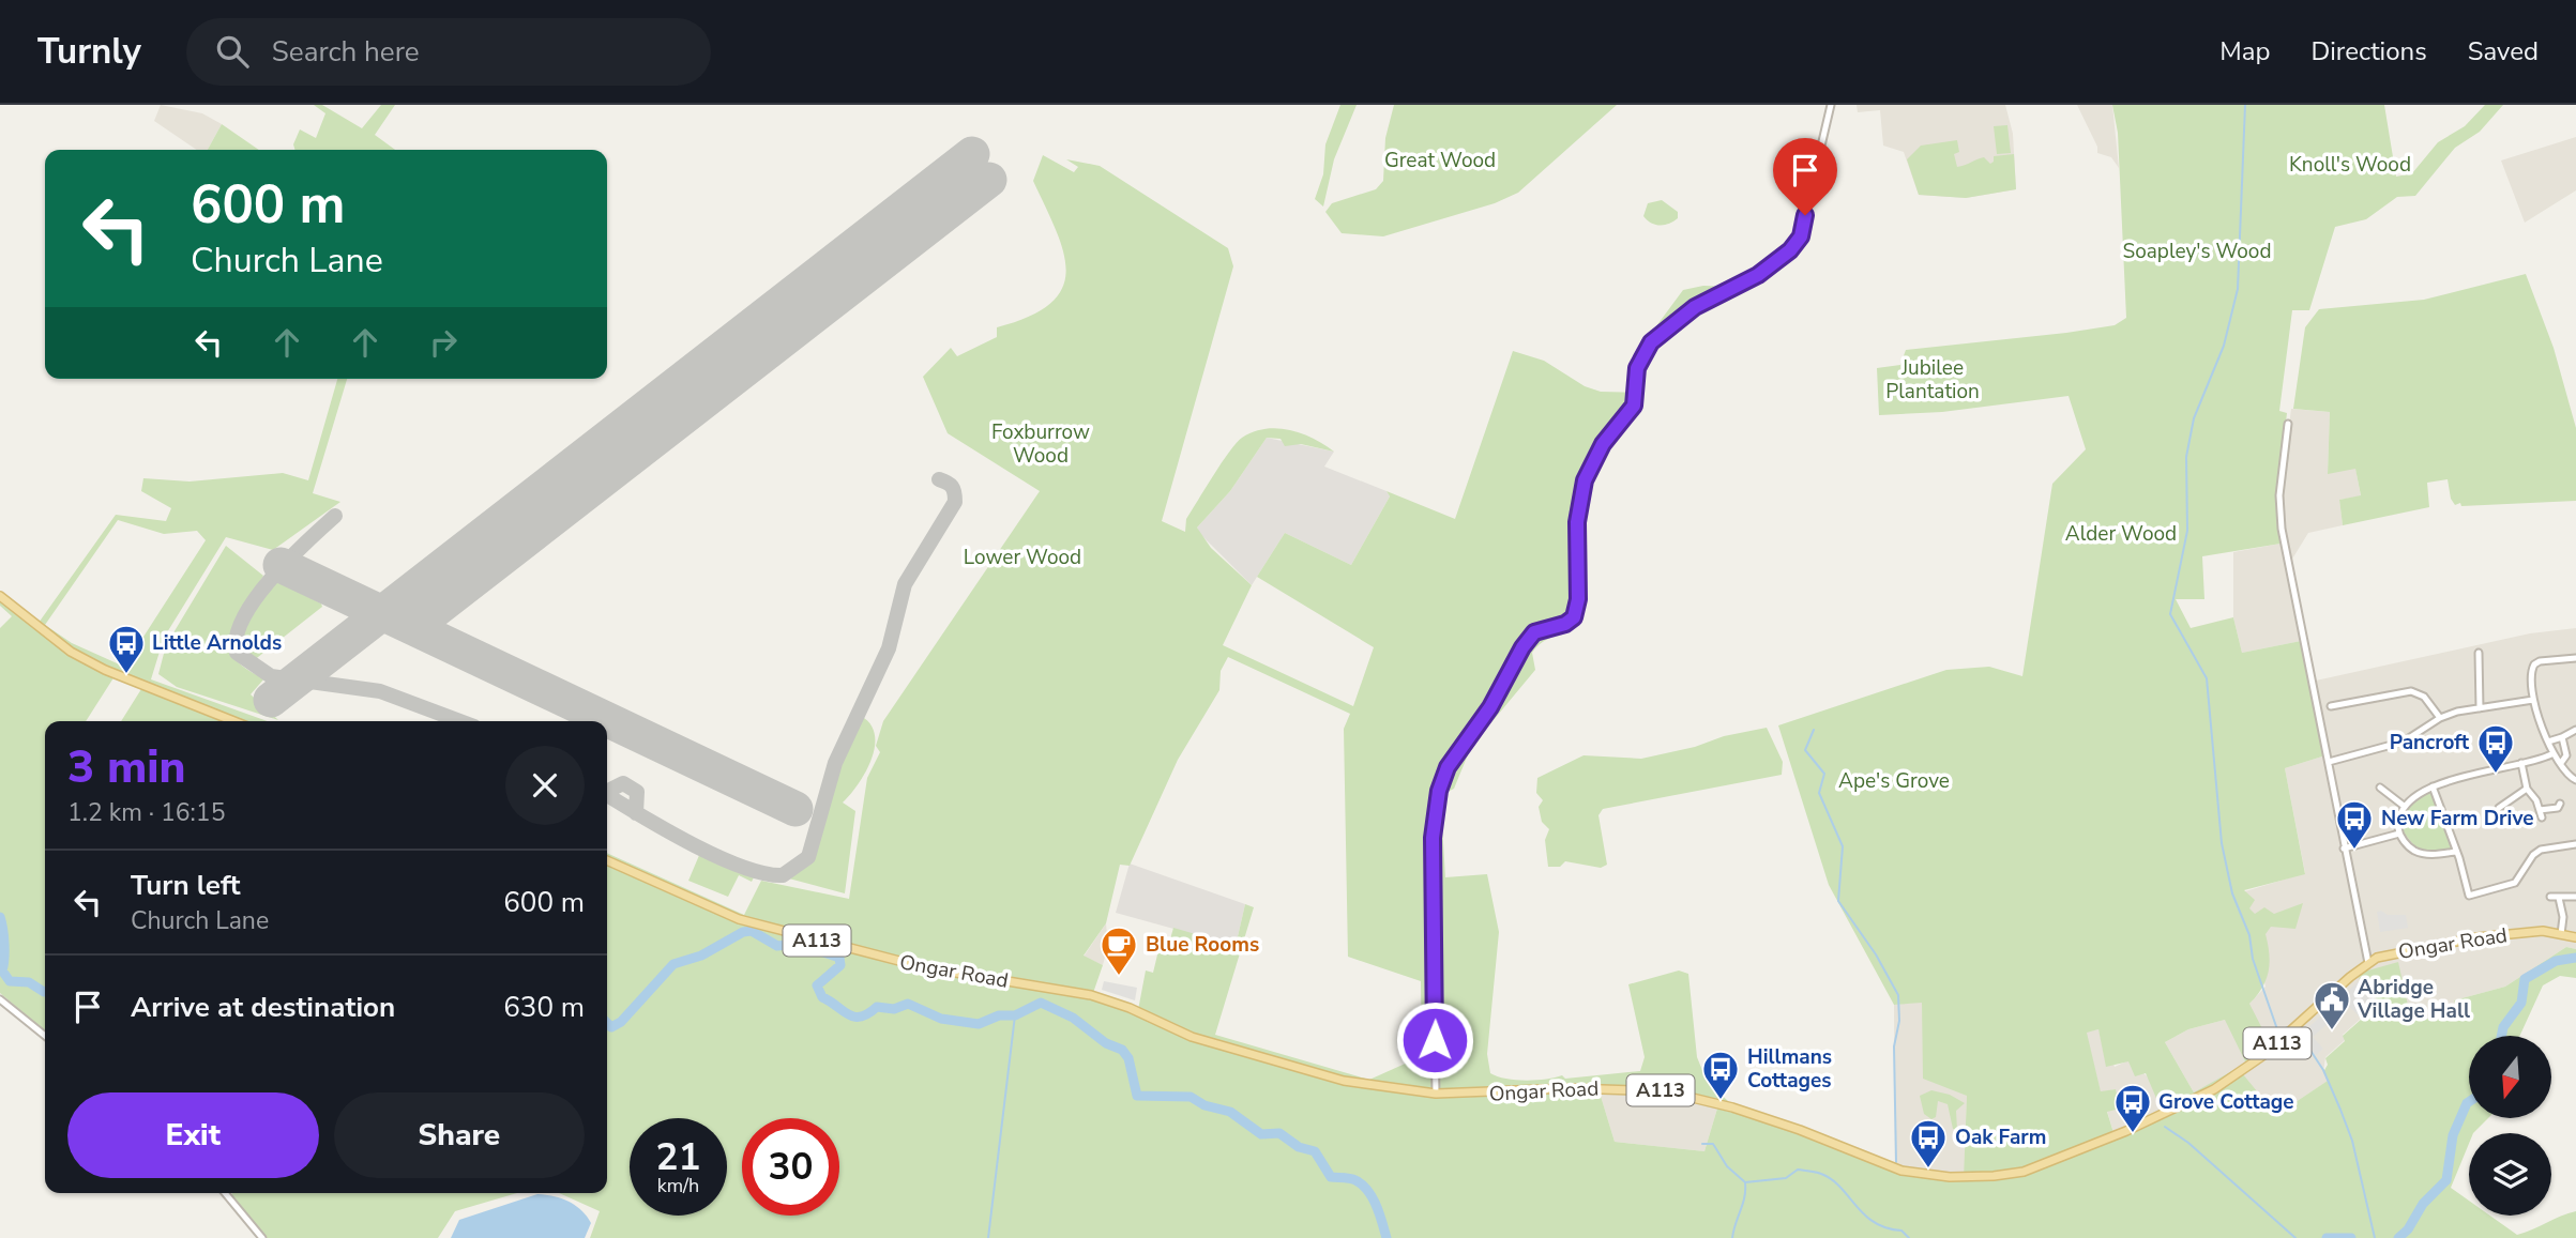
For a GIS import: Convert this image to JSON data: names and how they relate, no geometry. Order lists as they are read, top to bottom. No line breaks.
{"streets":{"main road":["A113","Ongar Road"]},"parks":["Great Wood","Knoll's Wood","Soapley's Wood","Jubilee Plantation","Foxburrow Wood","Alder Wood","Lower Wood","Ape's Grove"],"places":{"bus stop":["Little Arnolds","Pancroft","New Farm Drive","Hillmans Cottages","Grove Cottage","Oak Farm"],"cafe":["Blue Rooms"],"public building":["Abridge Village Hall"]},"north":"bottom","page":{"header":"Turnly","search":"Search here","nav":["Map","Directions","Saved"],"turn":["600 m","Church Lane"],"heading":["3 min","1.2 km · 16:15"],"list":[{"name":"Turn left","note":"Church Lane","value":"600 m"},{"name":"Arrive at destination","value":"630 m"}],"buttons":["Exit","Share"],"speed":"21 km/h","limit":"30"}}
